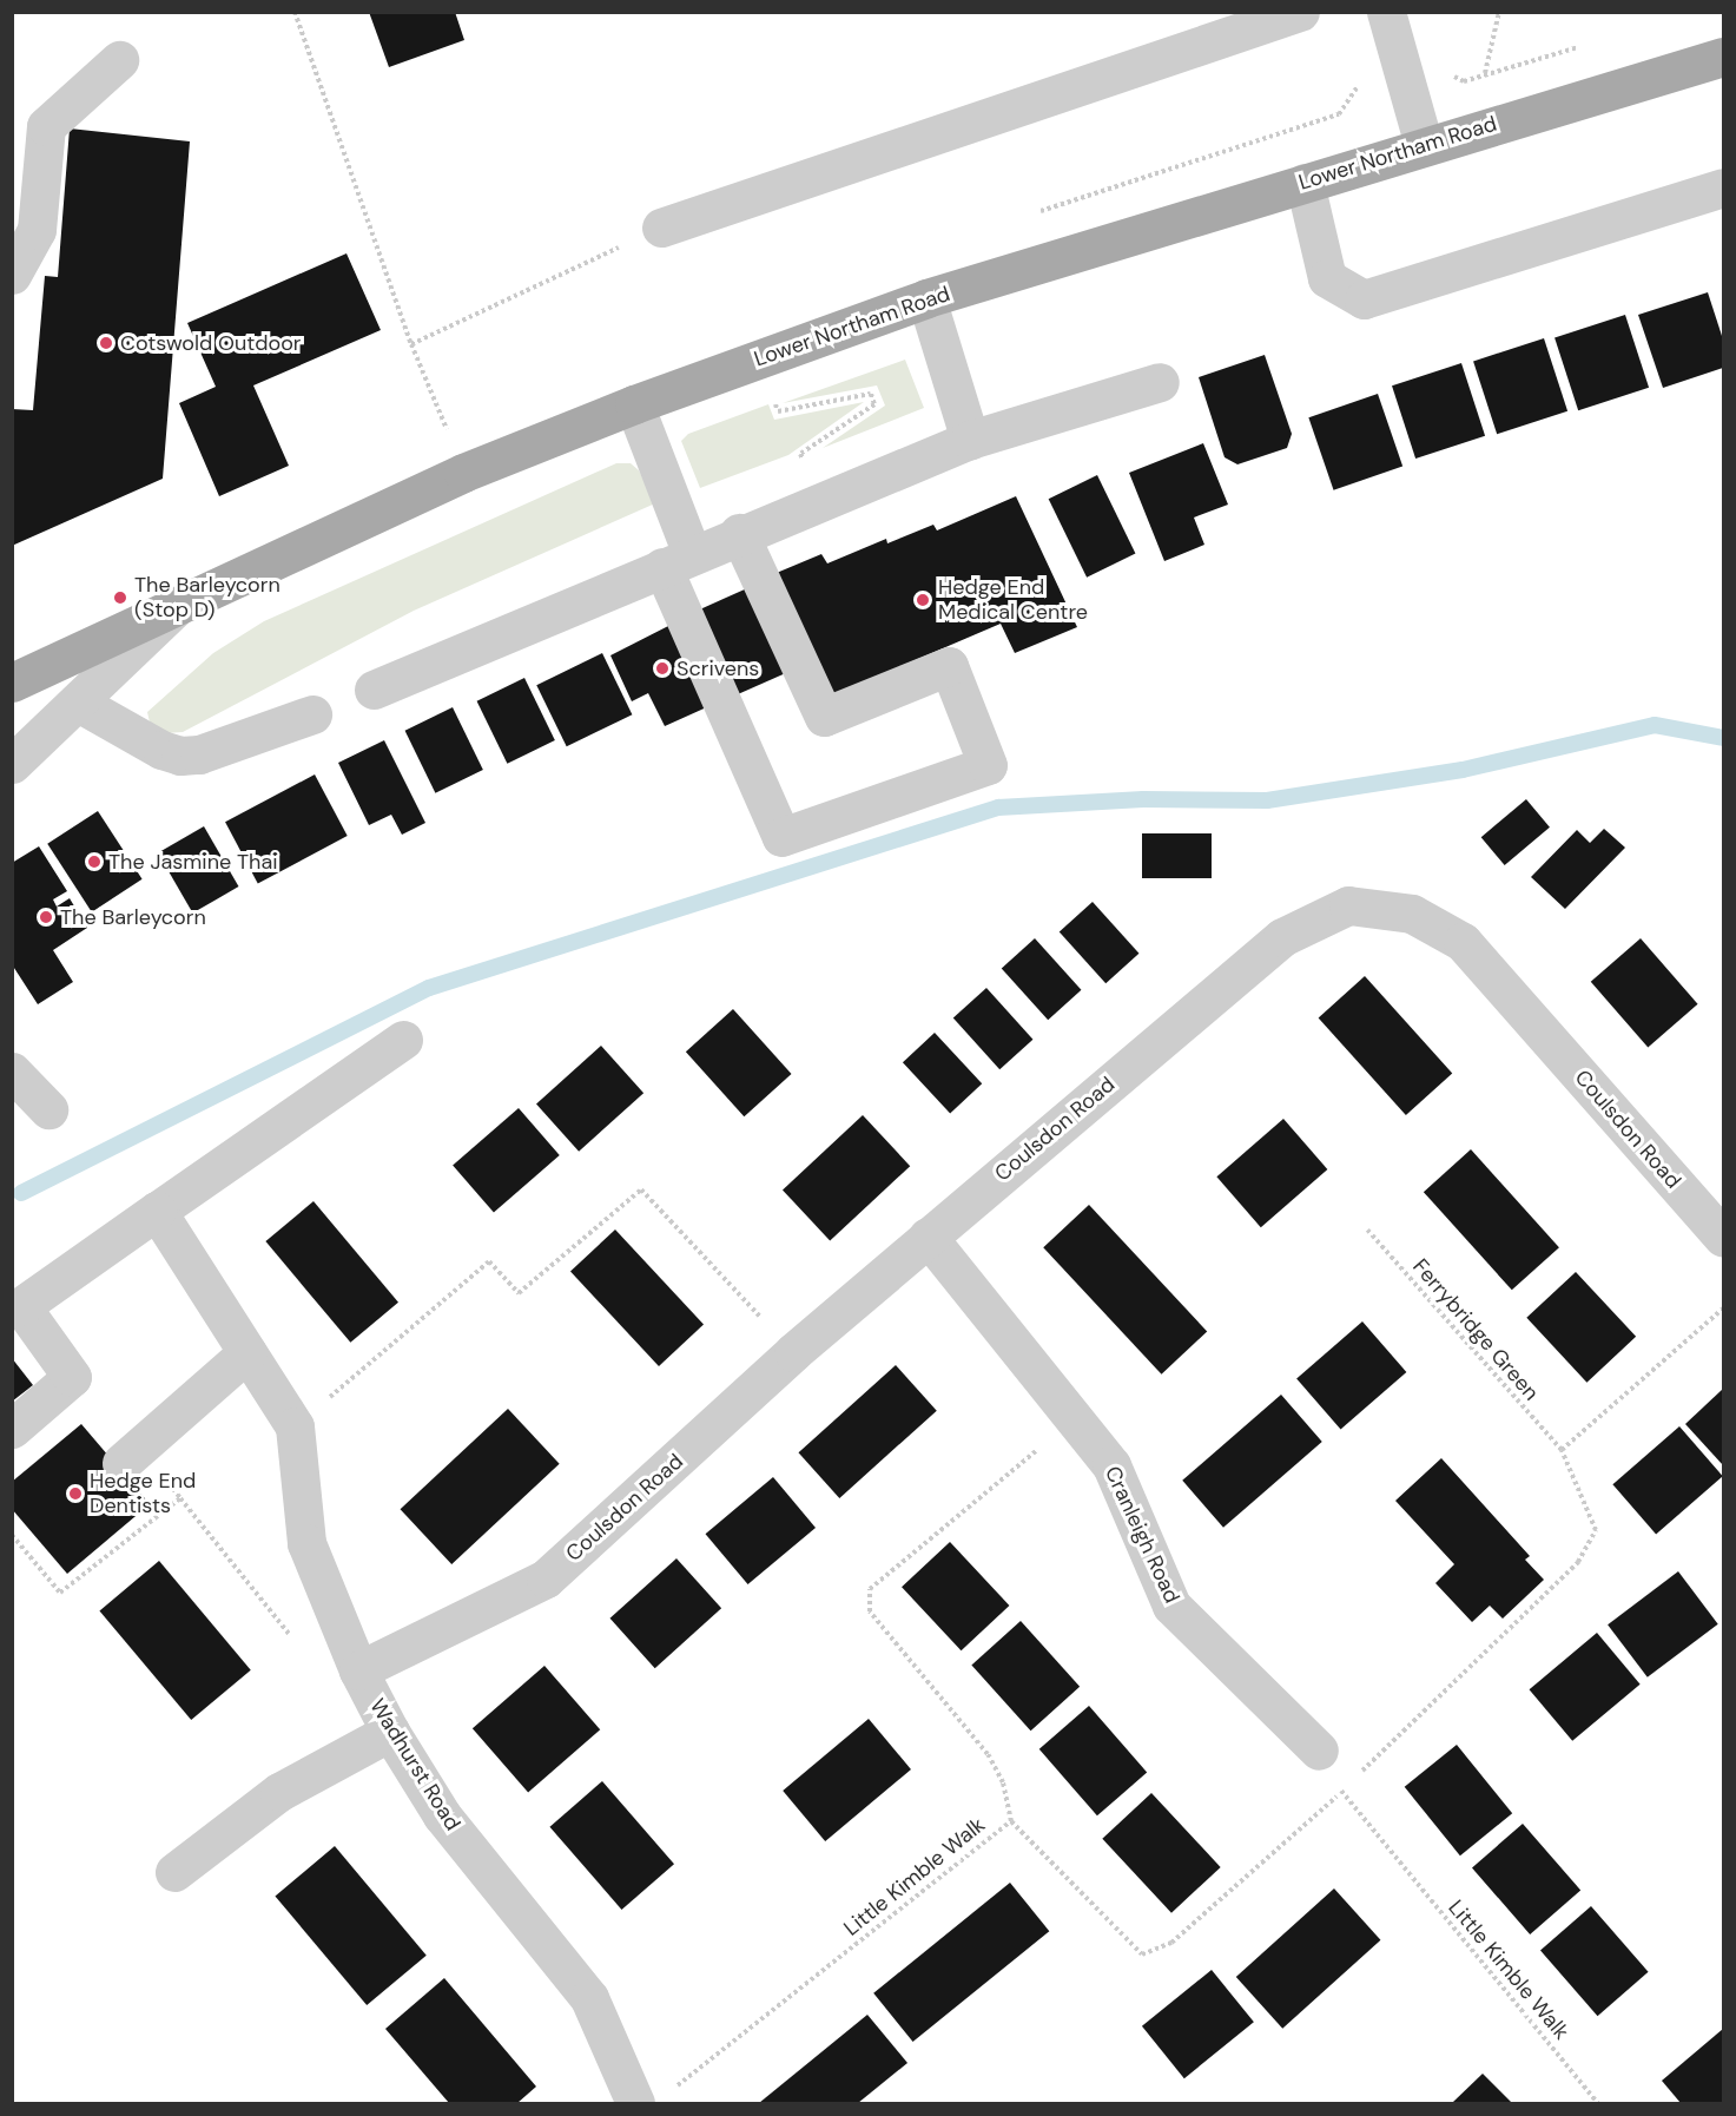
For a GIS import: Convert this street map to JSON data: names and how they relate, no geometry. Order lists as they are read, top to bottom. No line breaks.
{"streets":{"main road":["Lower Northam Road"],"street":["Coulsdon Road","Cranleigh Road","Wadhurst Road"],"path":["Ferrybridge Green","Little Kimble Walk"]},"crossings":[["Coulsdon Road","Cranleigh Road"],["Coulsdon Road","Wadhurst Road"],["Cranleigh Road","Little Kimble Walk"],["Wadhurst Road","Little Kimble Walk"]],"places":["Cotswold Outdoor","The Barleycorn (Stop D)","Hedge End Medical Centre","Scrivens","The Jasmine Thai","The Barleycorn","Hedge End Dentists"]}
